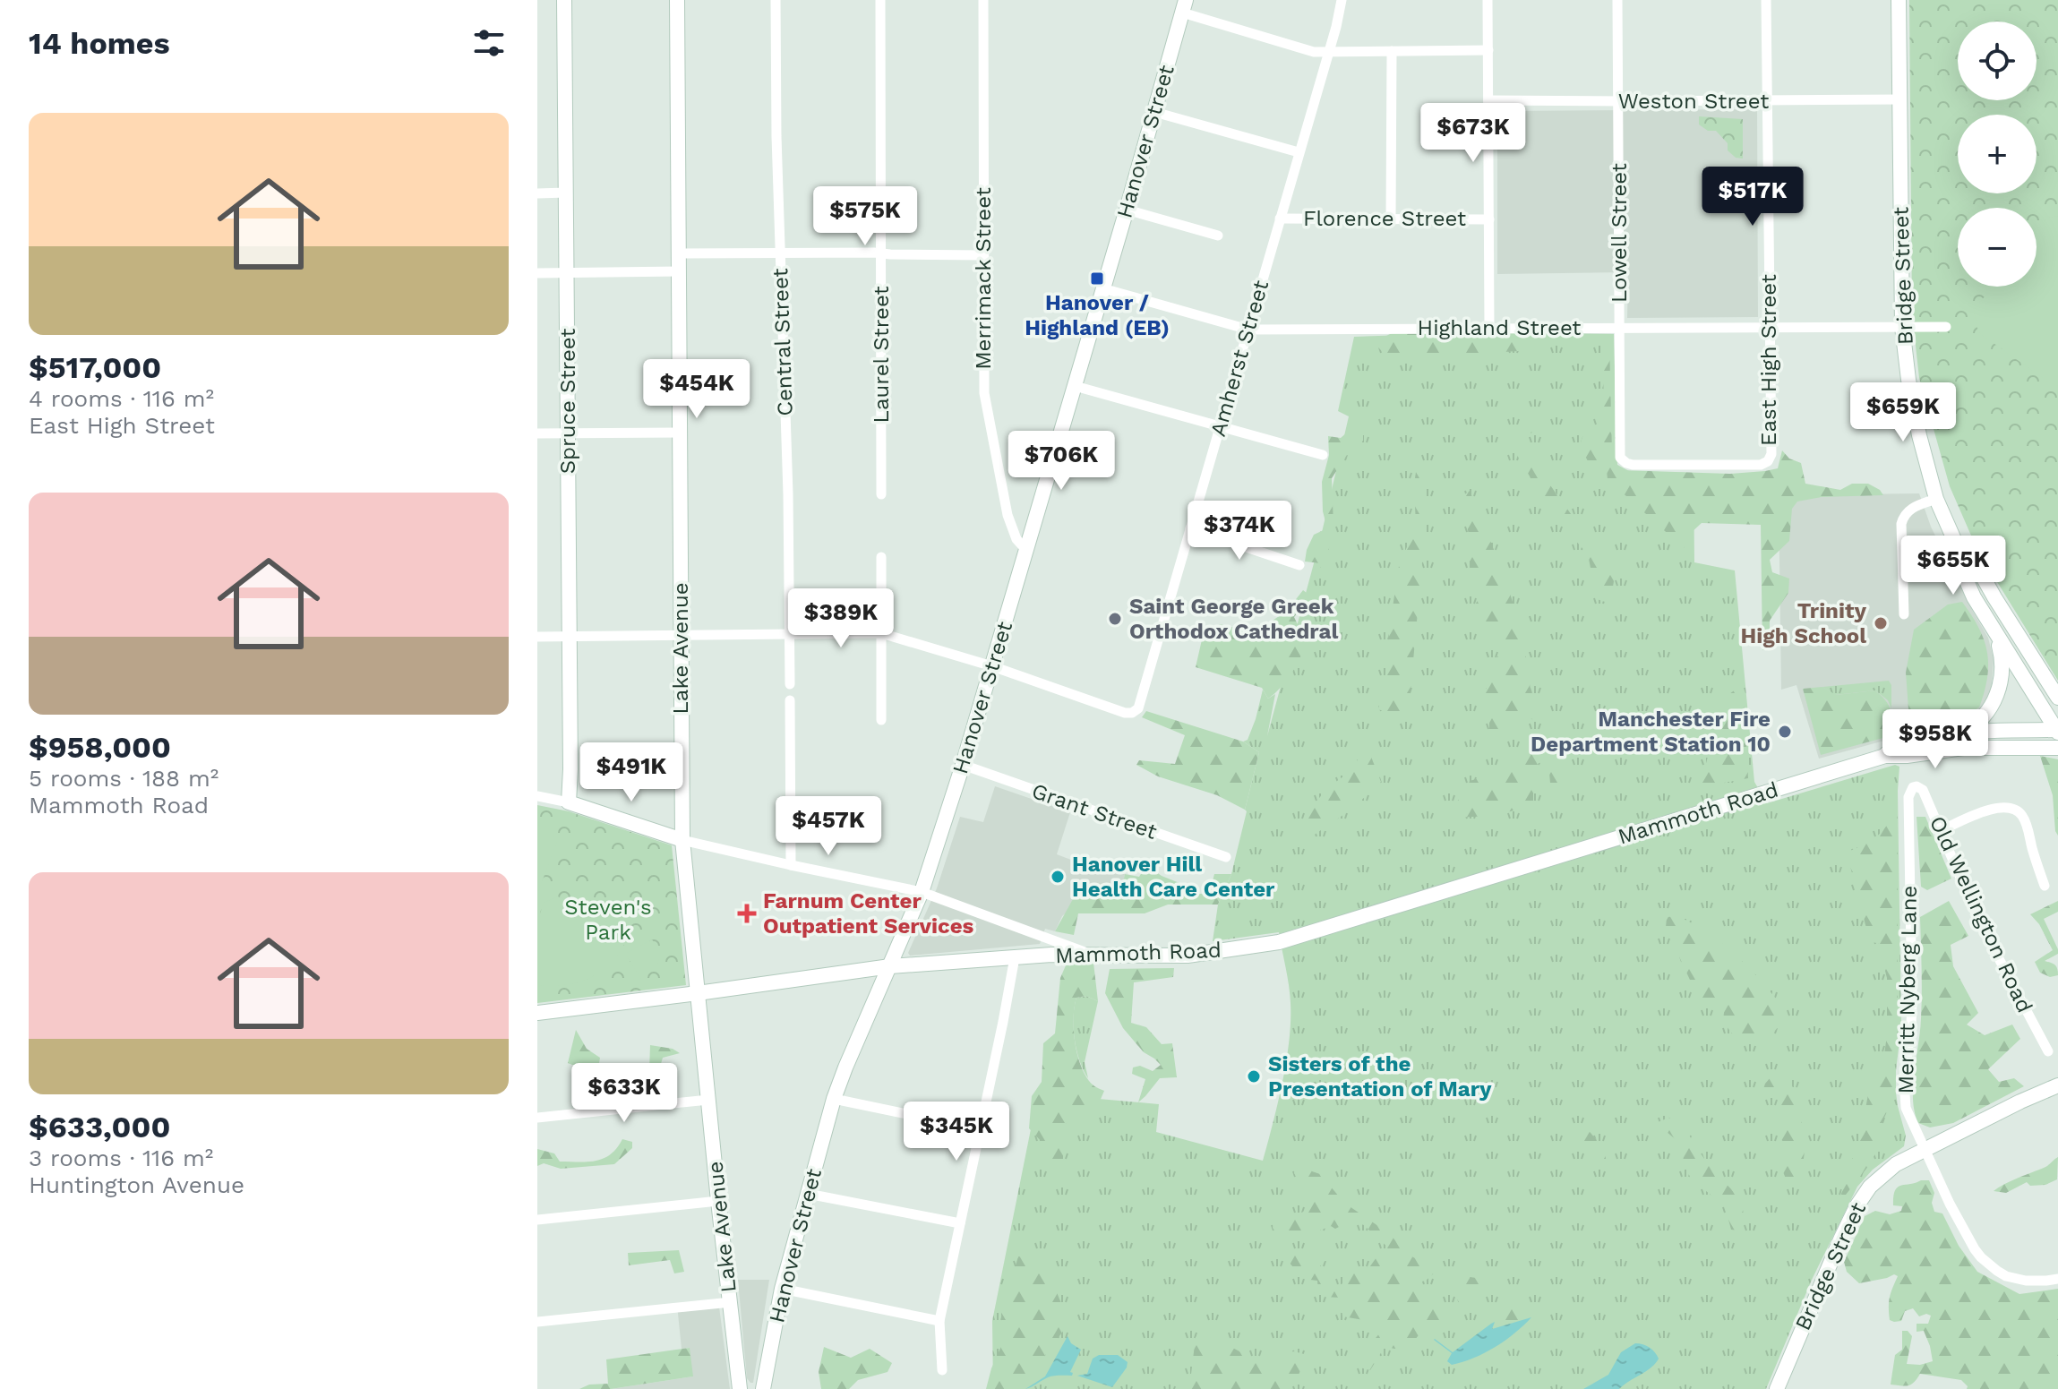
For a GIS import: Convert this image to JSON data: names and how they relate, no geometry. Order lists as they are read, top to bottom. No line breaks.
{"streets":{"street":["Weston Street","Hanover Street","Florence Street","Lowell Street","Bridge Street","Merrimack Street","Highland Street","Central Street","Laurel Street","Amherst Street","East High Street","Spruce Street","Lake Avenue","Grant Street","Mammoth Road","Old Wellington Road","Merritt Nyberg Lane"]},"crossings":[["Weston Street","Lowell Street"],["Weston Street","Bridge Street"],["Weston Street","East High Street"],["Hanover Street","Merrimack Street"],["Hanover Street","Highland Street"],["Hanover Street","Amherst Street"],["Hanover Street","Grant Street"],["Hanover Street","Mammoth Road"],["Florence Street","Amherst Street"],["Lowell Street","Highland Street"],["Lowell Street","East High Street"],["Bridge Street","Highland Street"],["Bridge Street","Mammoth Road"],["Bridge Street","Merritt Nyberg Lane"],["Highland Street","Amherst Street"],["Highland Street","East High Street"],["Lake Avenue","Mammoth Road"],["Old Wellington Road","Merritt Nyberg Lane"]],"parks":["Steven's Park"],"places":{"transit":["Hanover / Highland (EB)"],"other":["Saint George Greek Orthodox Cathedral","Trinity High School","Manchester Fire Department Station 10","Hanover Hill Health Care Center","Sisters of the Presentation of Mary"],"health":["Farnum Center Outpatient Services"]},"page":{"heading":"14 homes","map_buttons":["+","−"],"list":[{"name":"$517,000","note":"4 rooms · 116 m² · East High Street"},{"name":"$958,000","note":"5 rooms · 188 m² · Mammoth Road"},{"name":"$633,000","note":"3 rooms · 116 m² · Huntington Avenue"}],"price":["$673K","$517K","$575K","$454K","$659K","$706K","$374K","$655K","$389K","$958K","$491K","$457K","$633K","$345K"]}}
